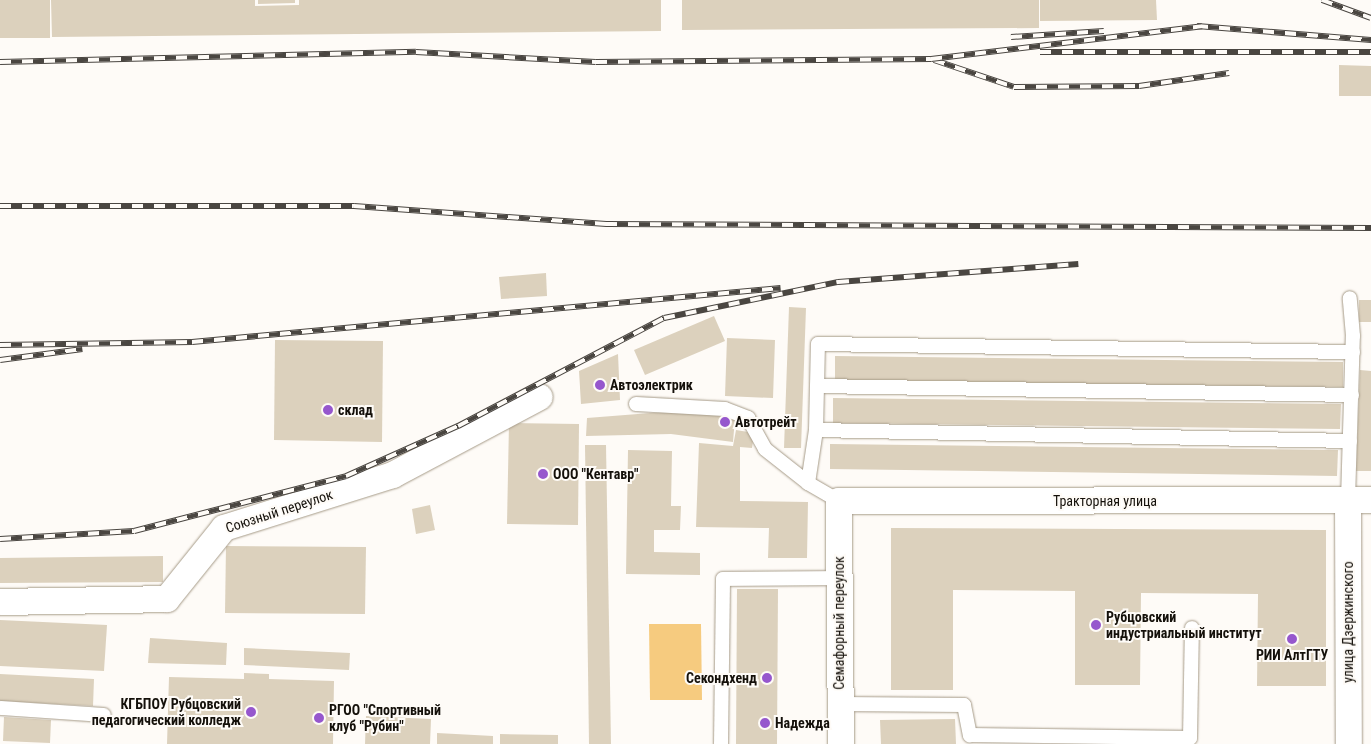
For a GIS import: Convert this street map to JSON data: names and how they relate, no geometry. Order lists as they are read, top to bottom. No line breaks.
{"streets":{"street":["Тракторная улица","Союзный переулок","улица Дзержинского","Семафорный переулок"]},"crossings":[["Тракторная улица","улица Дзержинского"],["Тракторная улица","Семафорный переулок"]],"places":["Автоэлектрик","склад","Автотрейт","ООО \"Кентавр\"","Рубцовский индустриальный институт","РИИ АлтГТУ","Секондхенд","КГБПОУ Рубцовский педагогический колледж","РГОО \"Спортивный клуб \"Рубин\"","Надежда"]}
